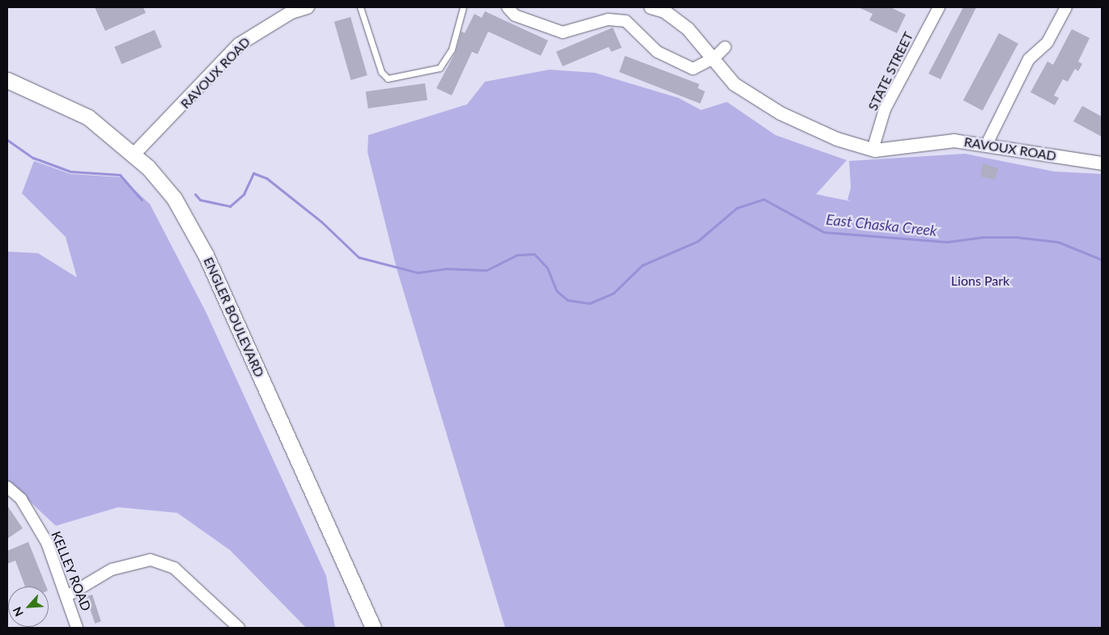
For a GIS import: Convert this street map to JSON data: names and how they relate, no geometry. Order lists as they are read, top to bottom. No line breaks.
{"streets":{"main road":["ENGLER BOULEVARD"],"street":["STATE STREET","RAVOUX ROAD","KELLEY ROAD"]},"crossings":[["STATE STREET","RAVOUX ROAD"],["RAVOUX ROAD","ENGLER BOULEVARD"]],"water":["East Chaska Creek"],"parks":["Lions Park"],"north":"bottom left"}
